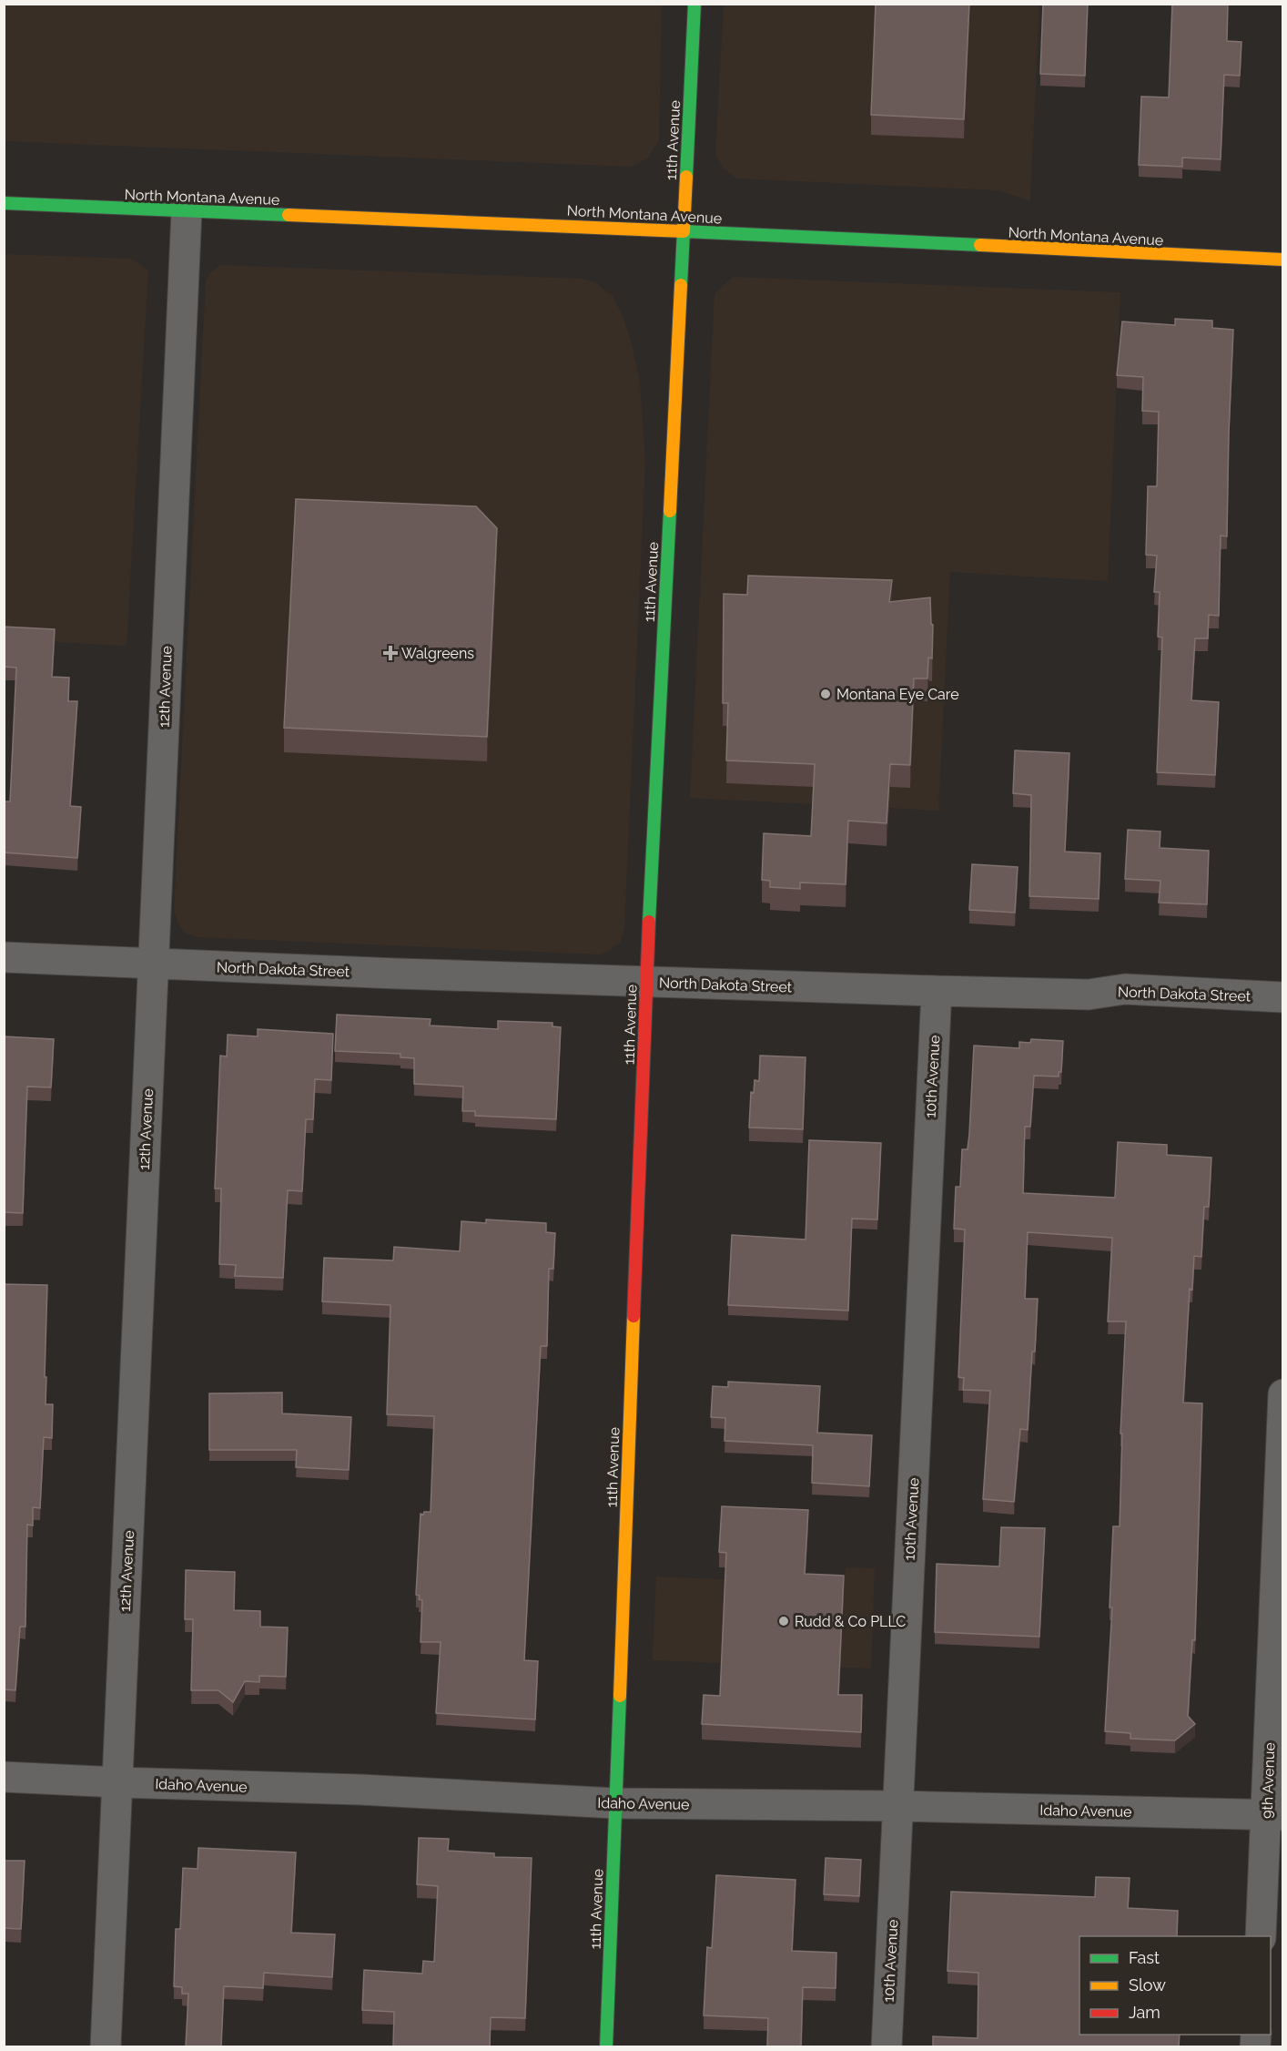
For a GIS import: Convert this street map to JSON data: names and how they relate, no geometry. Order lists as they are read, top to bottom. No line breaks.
{"streets":{"main road":["11th Avenue","North Montana Avenue"],"street":["12th Avenue","North Dakota Street","10th Avenue","9th Avenue","Idaho Avenue"]},"crossings":[["11th Avenue","North Montana Avenue"],["11th Avenue","North Dakota Street"],["11th Avenue","Idaho Avenue"],["North Montana Avenue","12th Avenue"],["12th Avenue","North Dakota Street"],["12th Avenue","Idaho Avenue"],["North Dakota Street","10th Avenue"],["10th Avenue","Idaho Avenue"],["9th Avenue","Idaho Avenue"]],"places":{"health":["Walgreens"],"other":["Montana Eye Care","Rudd & Co PLLC"]},"legend":["Fast","Slow","Jam"]}
